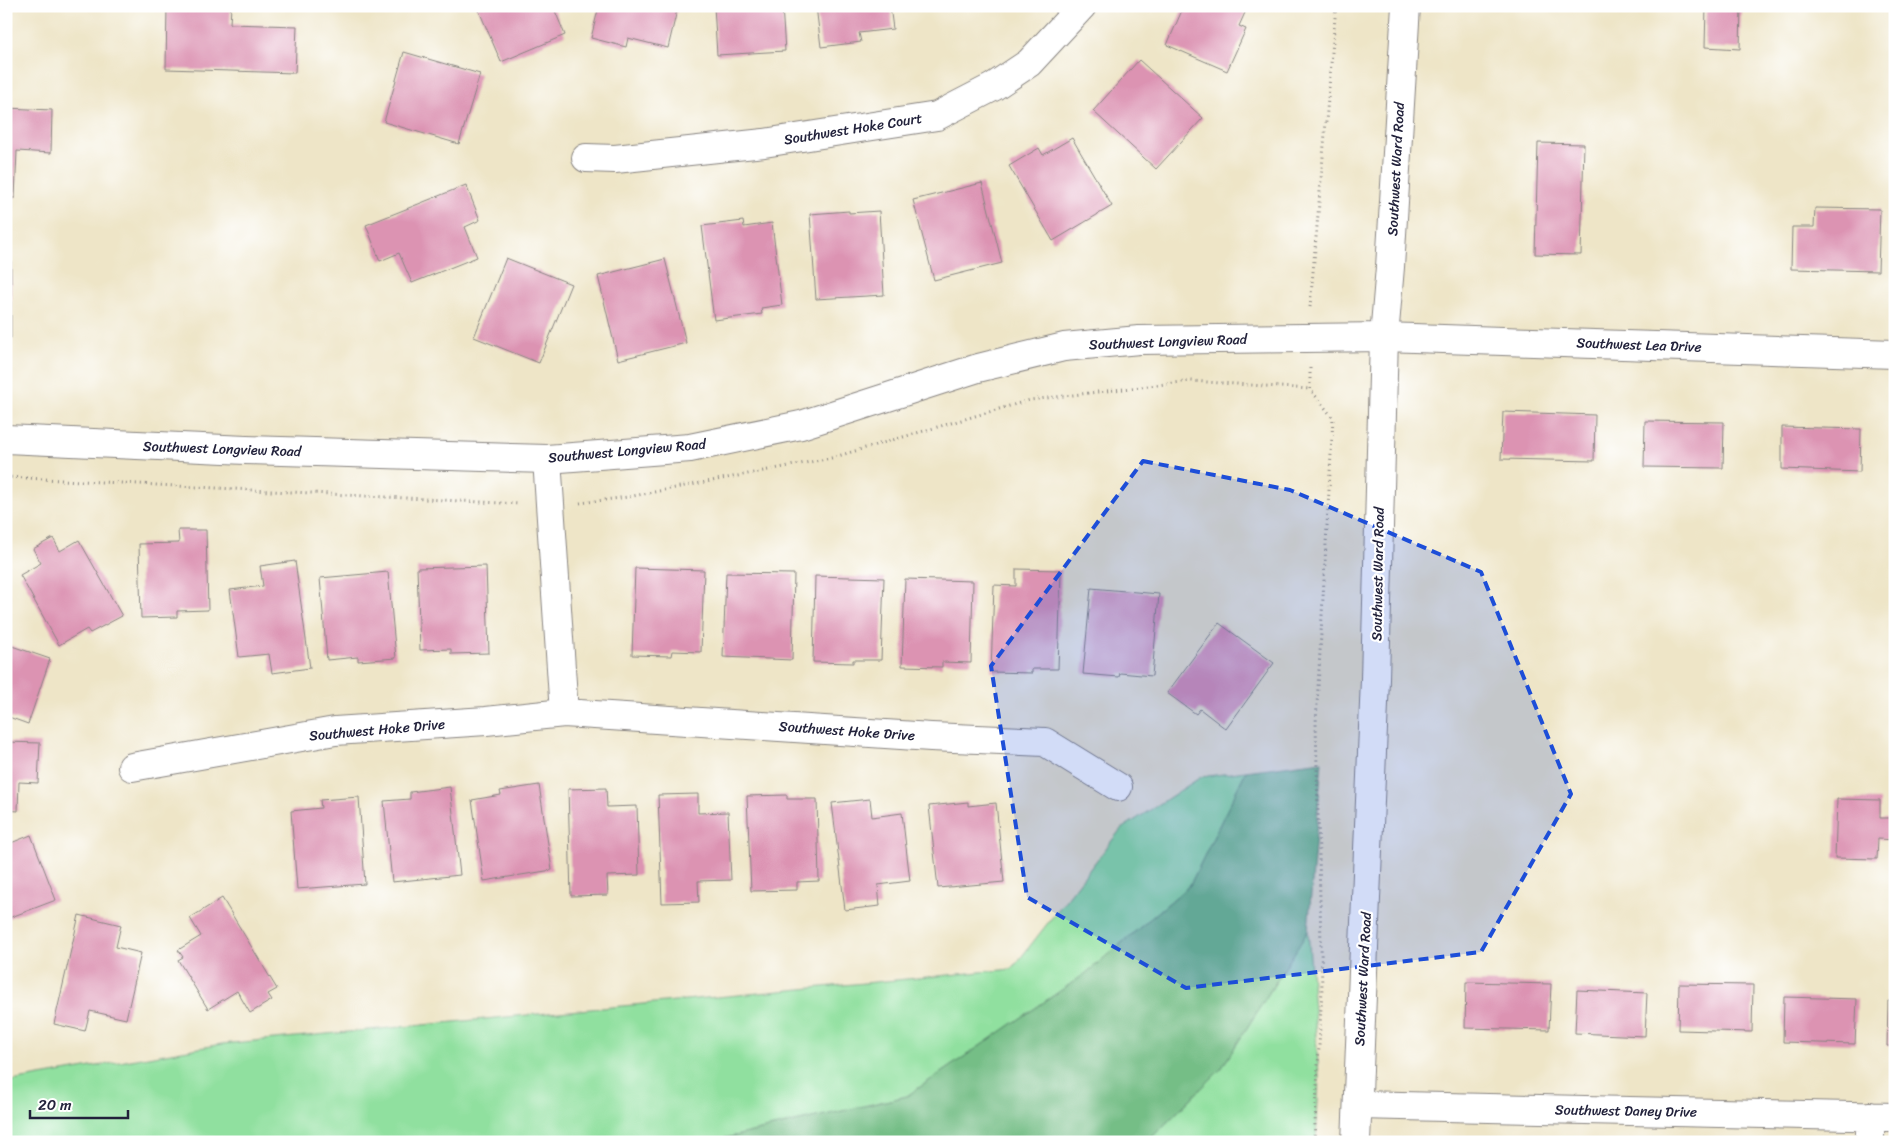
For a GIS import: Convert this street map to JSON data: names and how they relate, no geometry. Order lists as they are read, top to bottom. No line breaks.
{"streets":{"street":["Southwest Hoke Court","Southwest Ward Road","Southwest Longview Road","Southwest Lea Drive","Southwest Hoke Drive","Southwest Daney Drive"]},"crossings":[["Southwest Ward Road","Southwest Longview Road"],["Southwest Ward Road","Southwest Lea Drive"],["Southwest Ward Road","Southwest Daney Drive"],["Southwest Longview Road","Southwest Lea Drive"]],"scale_bar":"20 m"}
